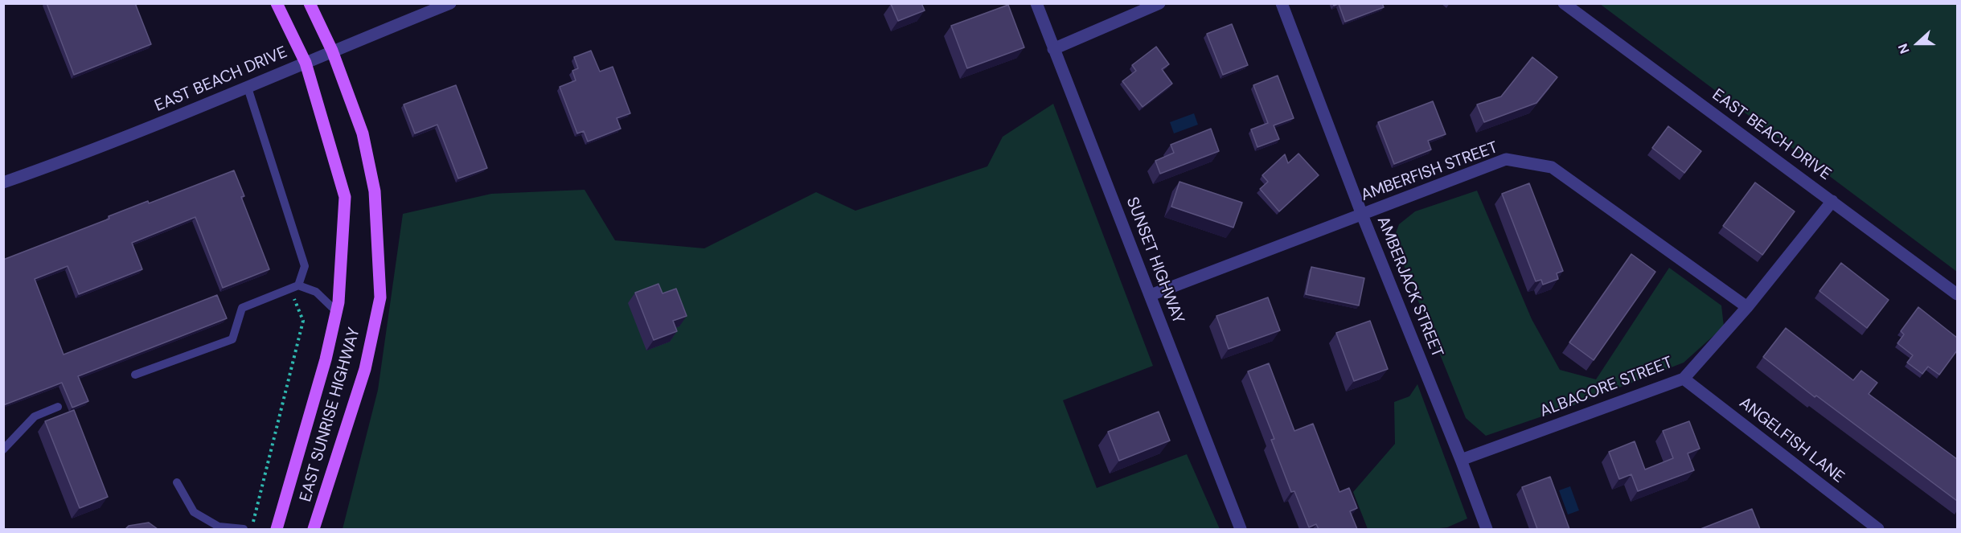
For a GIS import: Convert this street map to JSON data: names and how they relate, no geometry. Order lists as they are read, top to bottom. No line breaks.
{"streets":{"main road":["EAST SUNRISE HIGHWAY"],"street":["EAST BEACH DRIVE","AMBERFISH STREET","SUNSET HIGHWAY","AMBERJACK STREET","ALBACORE STREET","ANGELFISH LANE"]},"crossings":[["EAST BEACH DRIVE","ALBACORE STREET"],["EAST BEACH DRIVE","EAST SUNRISE HIGHWAY"],["AMBERFISH STREET","SUNSET HIGHWAY"],["AMBERFISH STREET","AMBERJACK STREET"],["AMBERFISH STREET","ALBACORE STREET"],["AMBERJACK STREET","ALBACORE STREET"],["ALBACORE STREET","ANGELFISH LANE"]],"north":"left"}
